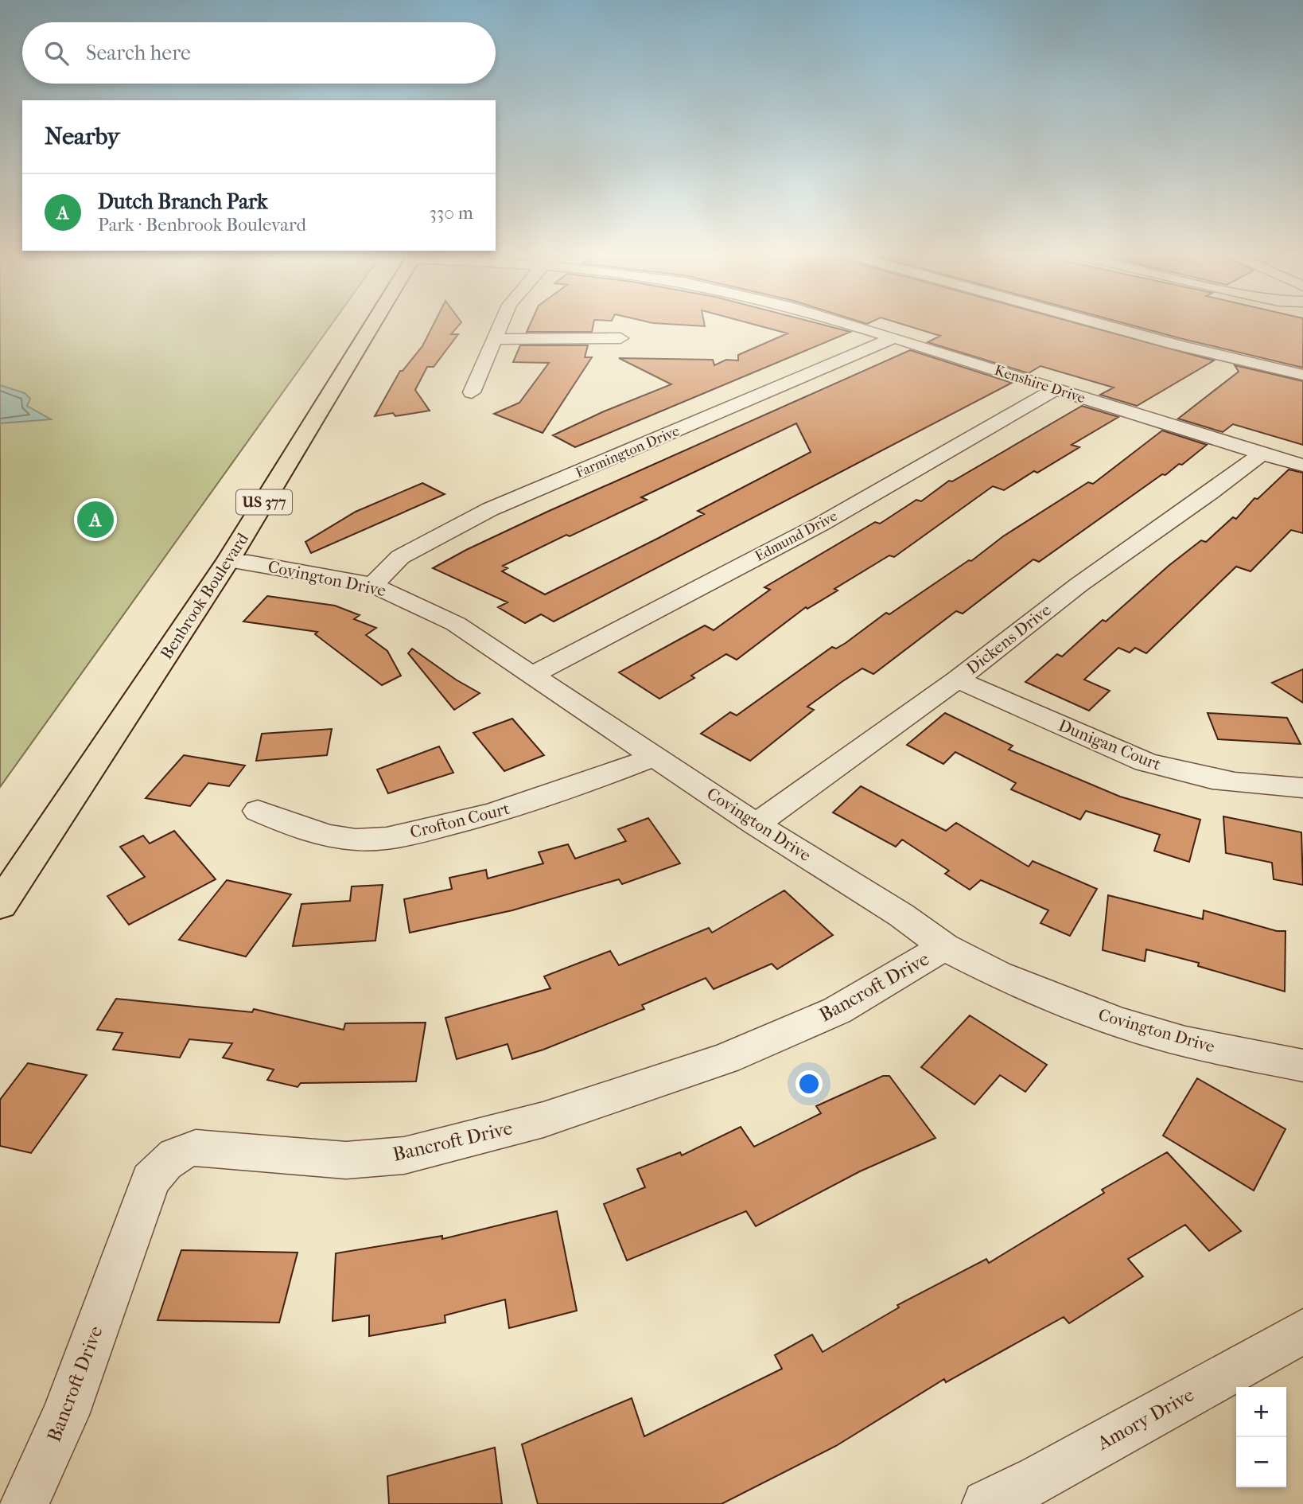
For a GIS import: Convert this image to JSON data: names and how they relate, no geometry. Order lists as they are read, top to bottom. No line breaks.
{"streets":{"highway":["US 377","Benbrook Boulevard"],"street":["Kenshire Drive","Farmington Drive","Edmund Drive","Covington Drive","Dickens Drive","Dunigan Court","Crofton Court","Bancroft Drive","Amory Drive"]},"crossings":[["Kenshire Drive","Farmington Drive"],["Kenshire Drive","Edmund Drive"],["Kenshire Drive","Dickens Drive"],["Farmington Drive","Covington Drive"],["Edmund Drive","Covington Drive"],["Covington Drive","Benbrook Boulevard"],["Covington Drive","Dickens Drive"],["Covington Drive","Crofton Court"],["Covington Drive","Bancroft Drive"],["Dickens Drive","Dunigan Court"]],"page":{"search":"Search here","heading":"Nearby","list":[{"mark":"A","name":"Dutch Branch Park","note":"Park · Benbrook Boulevard","value":"330 m"}],"pins":"A","map_buttons":["+","−"]}}
